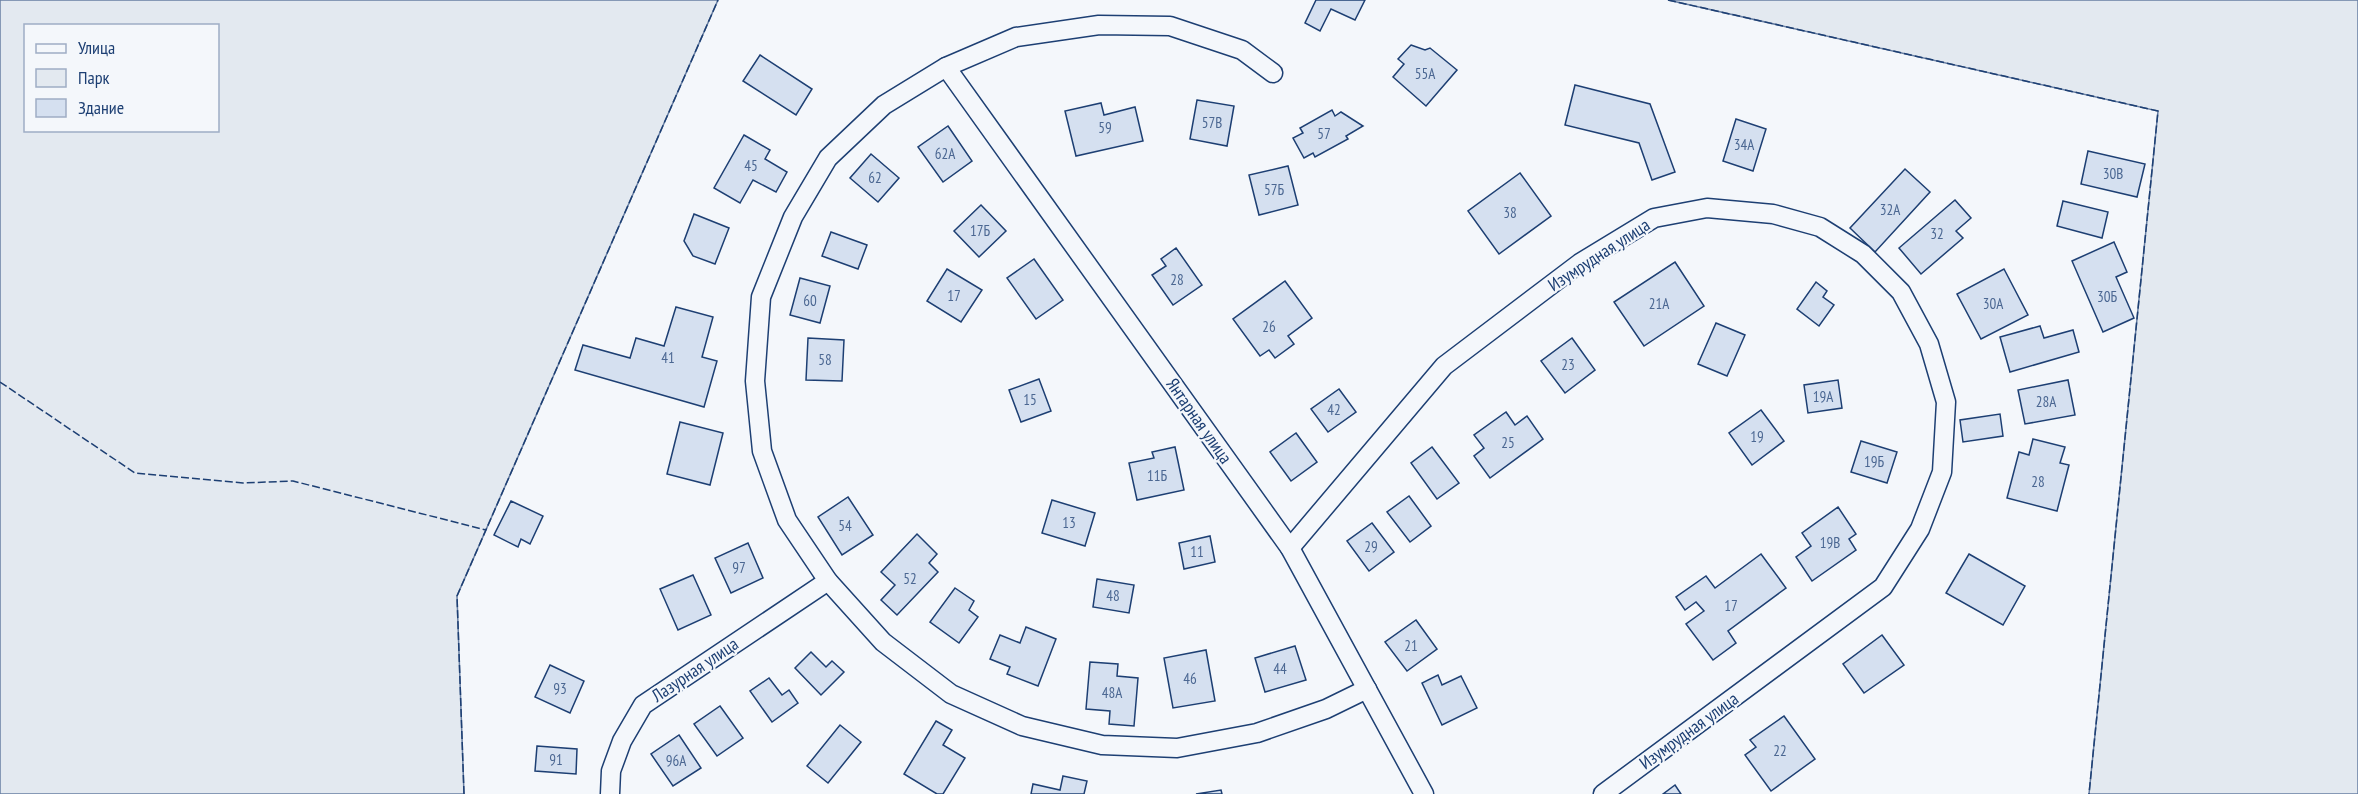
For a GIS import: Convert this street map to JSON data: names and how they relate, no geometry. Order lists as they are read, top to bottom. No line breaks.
{"streets":{"street":["Изумрудная улица","Янтарная улица","Лазурная улица"]},"crossings":[["Изумрудная улица","Янтарная улица"]],"house_numbers":["55А","57В","59","57","34А","62А","45","30В","62","57Б","32А","38","17Б","32","28","17","30Б","60","21А","30А","26","41","58","23","19А","15","28А","42","19","25","19Б","11Б","28","13","54","19В","29","11","97","52","48","17","21","44","46","93","48А","22","91","96А"],"legend":["Улица","Парк","Здание"]}
